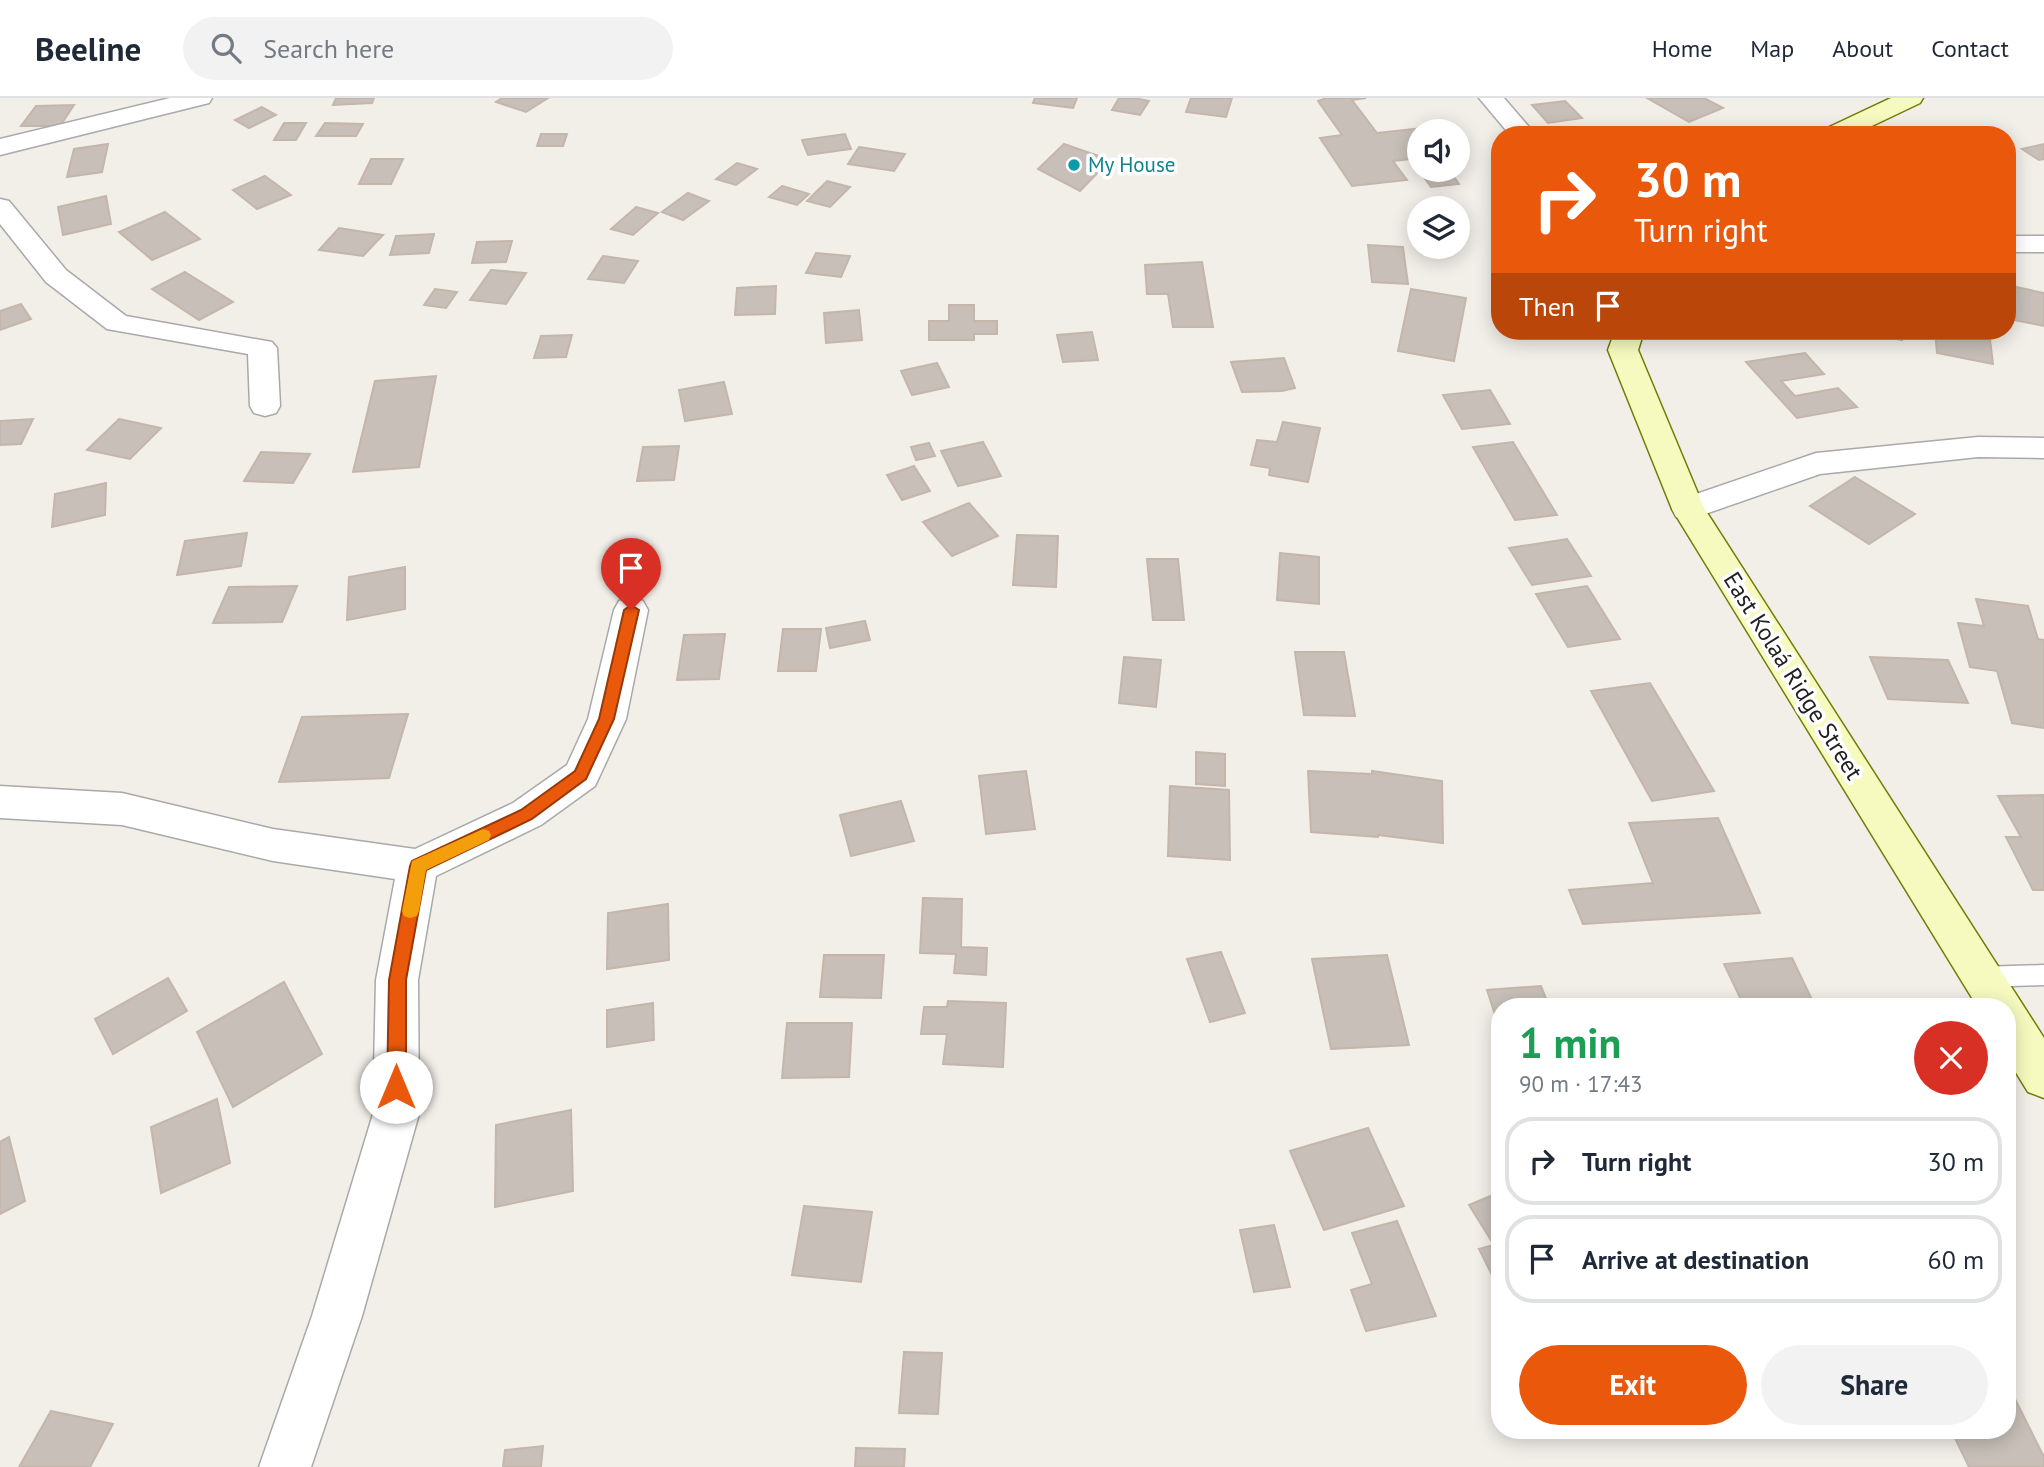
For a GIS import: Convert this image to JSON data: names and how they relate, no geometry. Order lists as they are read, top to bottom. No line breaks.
{"streets":{"street":["East Kolaá Ridge Street"]},"places":["My House"],"page":{"header":"Beeline","search":"Search here","nav":["Home","Map","About","Contact"],"turn":["30 m","Turn right"],"then":"Then","heading":["1 min","90 m · 17:43"],"list":[{"name":"Turn right","value":"30 m"},{"name":"Arrive at destination","value":"60 m"}],"buttons":["Exit","Share"]}}
